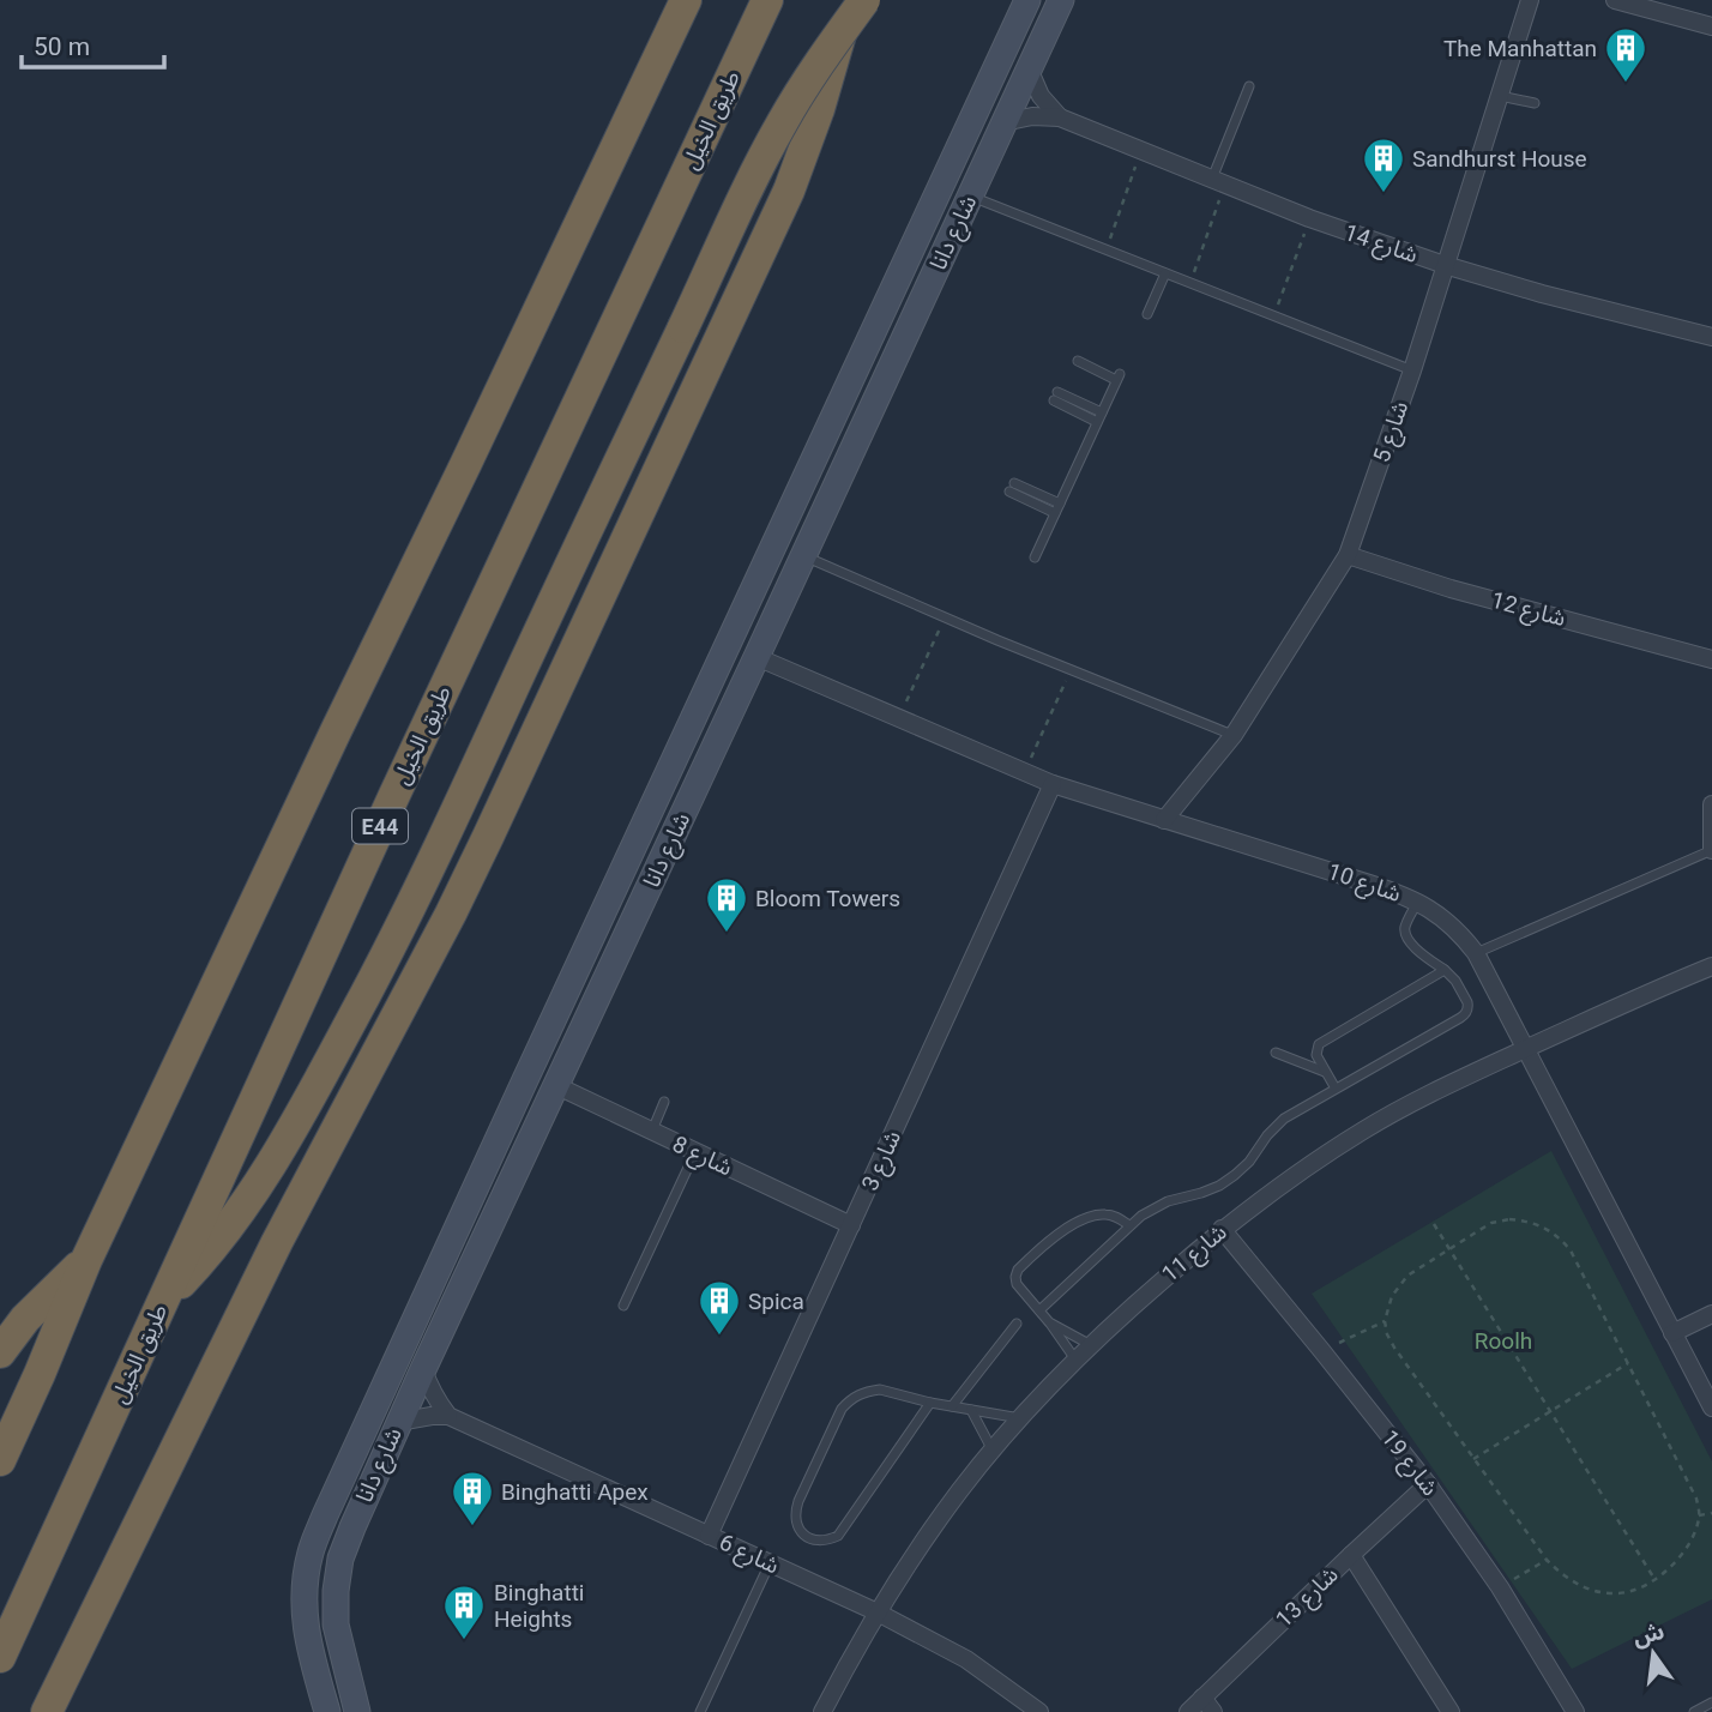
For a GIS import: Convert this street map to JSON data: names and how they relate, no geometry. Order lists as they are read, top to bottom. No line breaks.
{"streets":{"highway":["طريق الخيل","E44"],"street":["شارع دانا","شارع 14","شارع 5","شارع 12","شارع 10","شارع 8","شارع 3","شارع 11","شارع 19","شارع 6","شارع 13"]},"crossings":[["شارع دانا","شارع 14"],["شارع دانا","شارع 10"],["شارع دانا","شارع 8"],["شارع 14","شارع 5"],["شارع 5","شارع 12"],["شارع 5","شارع 10"],["شارع 10","شارع 3"],["شارع 10","شارع 11"],["شارع 8","شارع 3"],["شارع 3","شارع 6"],["شارع 11","شارع 19"],["شارع 11","شارع 6"],["شارع 19","شارع 13"]],"parks":["Roolh"],"places":{"building":["The Manhattan","Sandhurst House","Bloom Towers","Spica","Binghatti Apex","Binghatti Heights"]},"scale_bar":"50 m","north":"top"}
